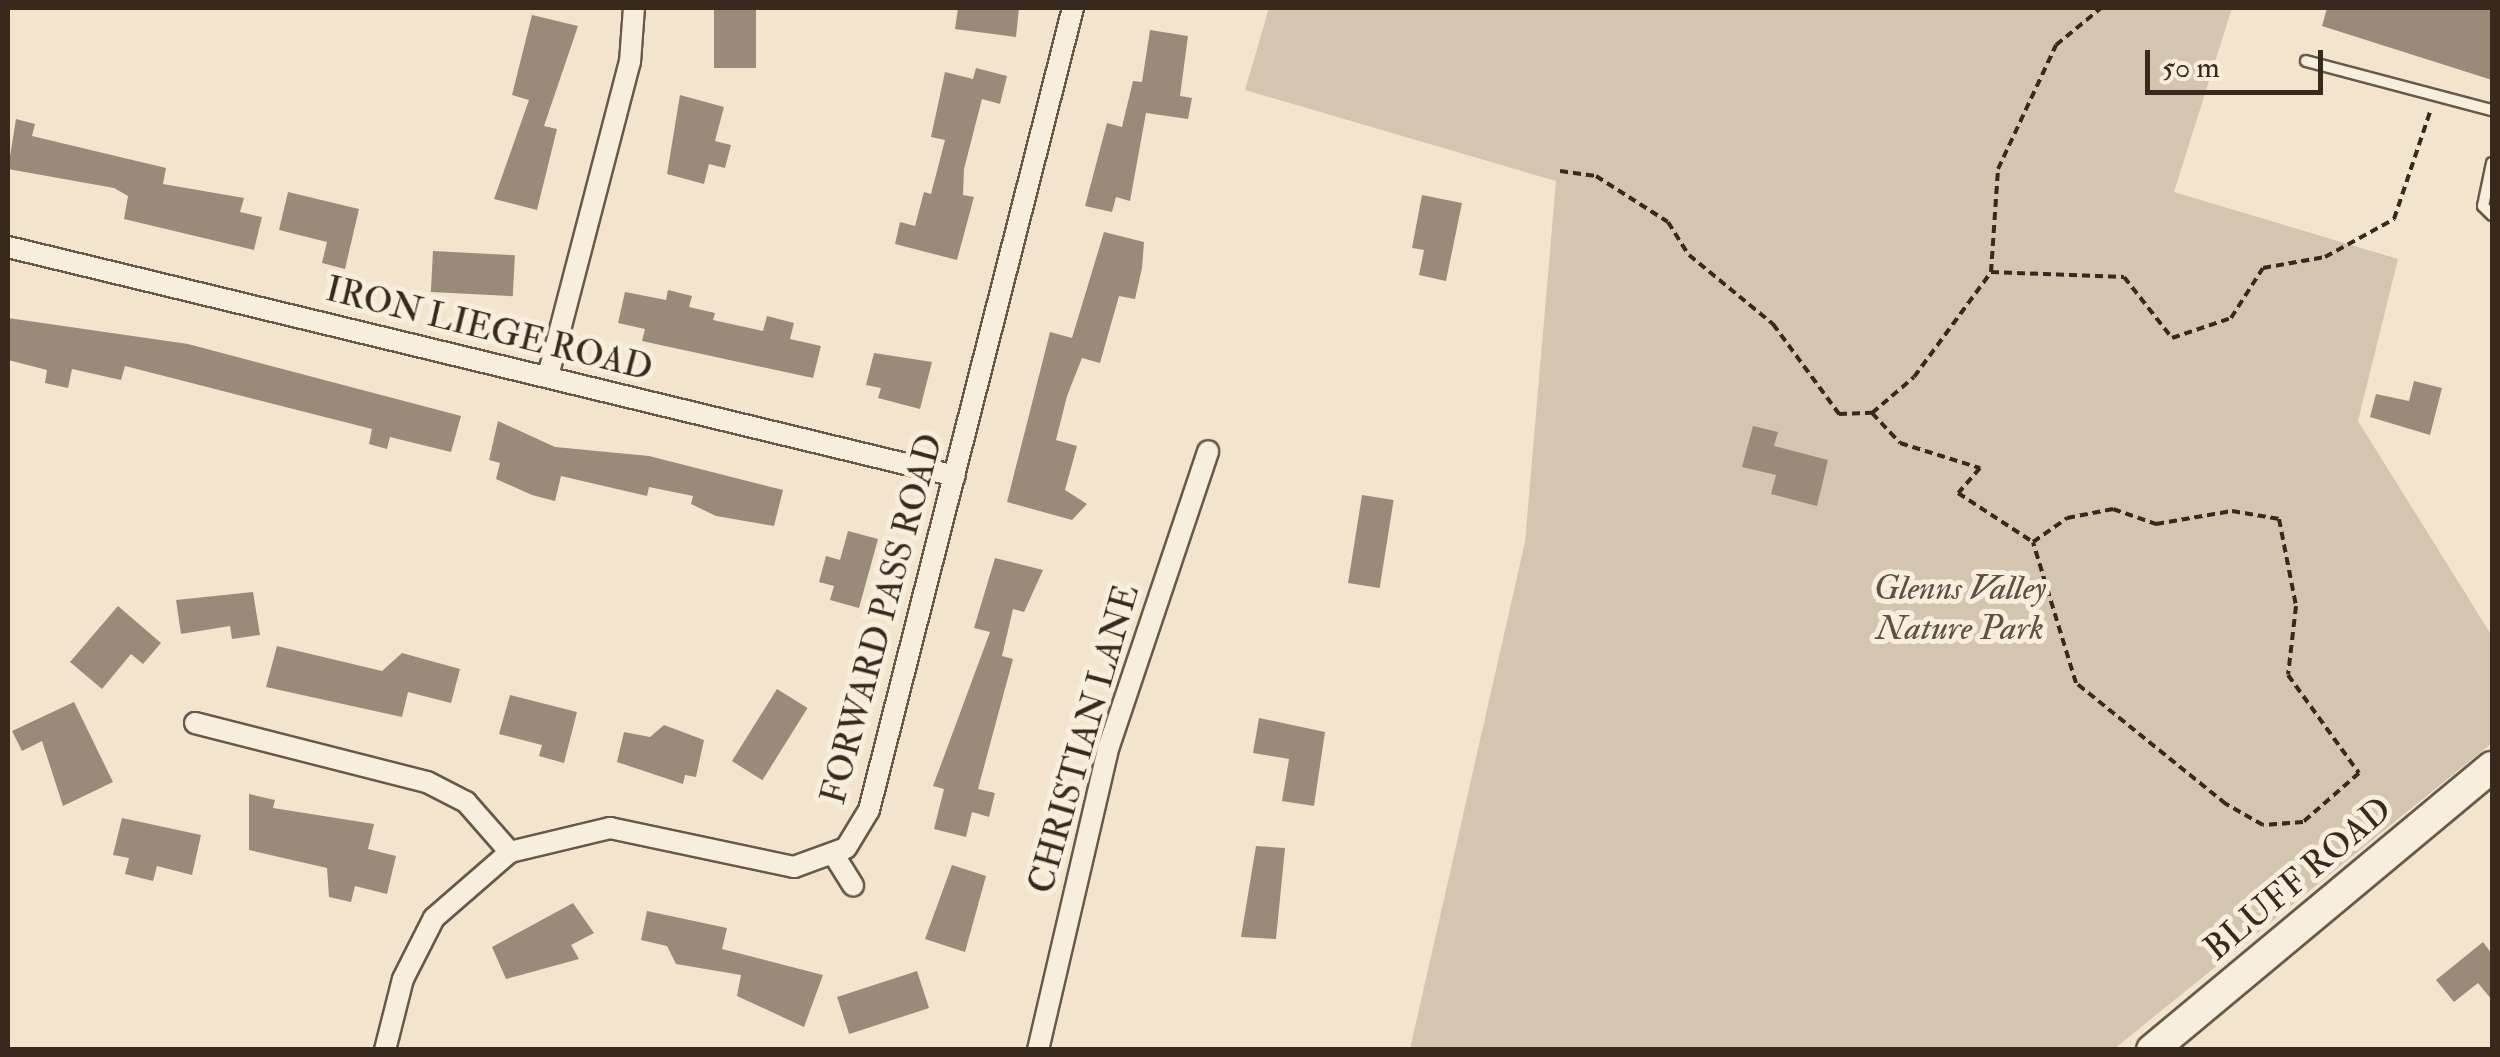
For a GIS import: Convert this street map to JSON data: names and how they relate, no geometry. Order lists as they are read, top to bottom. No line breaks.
{"streets":{"main road":["BLUFF ROAD"],"street":["IRON LIEGE ROAD","FORWARD PASS ROAD","CHRISTIAN LANE"]},"crossings":[["IRON LIEGE ROAD","FORWARD PASS ROAD"]],"parks":["Glenns Valley Nature Park"],"scale_bar":"50 m"}
